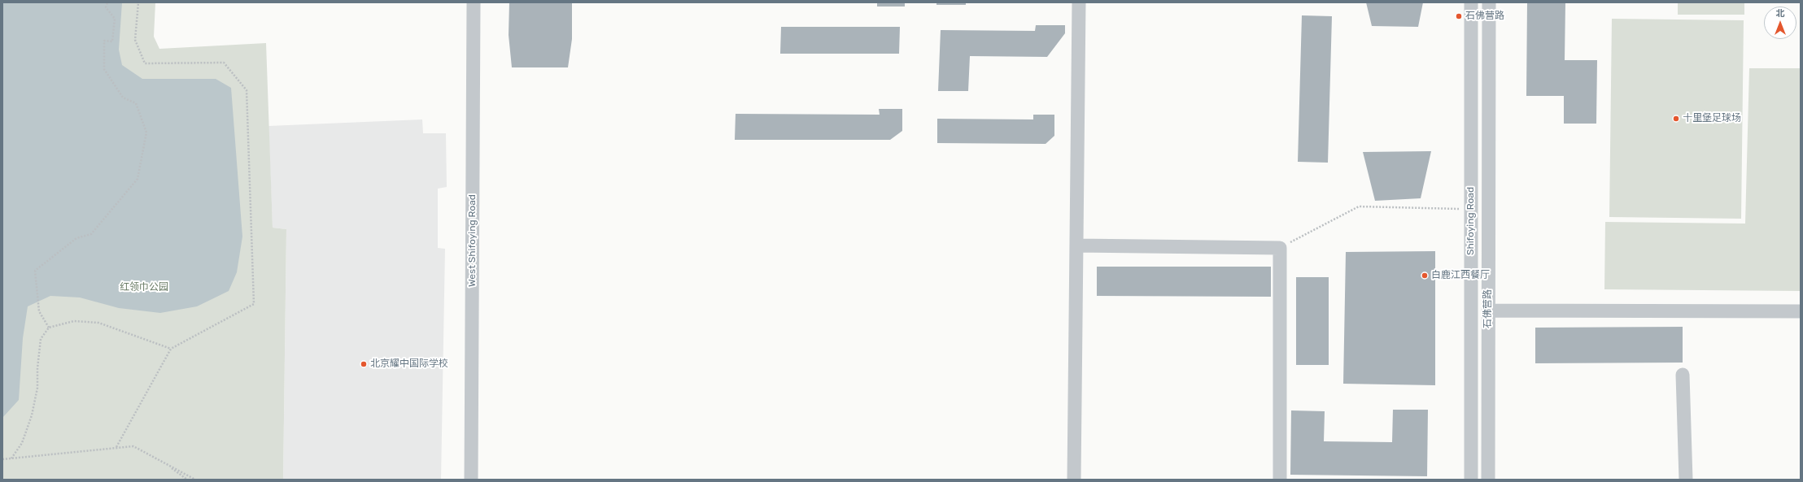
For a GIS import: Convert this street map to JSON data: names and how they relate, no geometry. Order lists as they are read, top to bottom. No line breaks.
{"streets":{"street":["Shifoying Road","West Shifoying Road","石佛营路"]},"parks":["红领巾公园"],"places":["石佛营路","十里堡足球场","白鹿江西餐厅","北京耀中国际学校"],"north":"top"}
